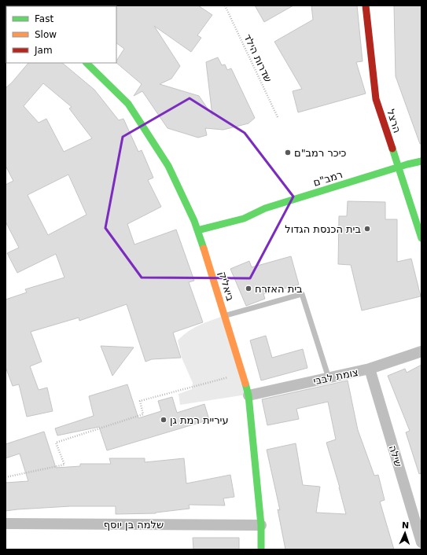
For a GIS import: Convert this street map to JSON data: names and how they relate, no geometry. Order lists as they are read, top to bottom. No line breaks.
{"streets":{"street":["הרצל","רמב\"ם","ביאליק","צומת לבבי","שילה","שלמה בן יוסף"],"path":["שדרות הילד"]},"crossings":[["הרצל","רמב\"ם"],["רמב\"ם","ביאליק"],["ביאליק","צומת לבבי"],["ביאליק","שלמה בן יוסף"],["צומת לבבי","שילה"]],"places":["כיכר רמב\"ם","בית הכנסת הגדול","בית האזרח","עיריית רמת גן"],"legend":["Fast","Slow","Jam"],"north":"top"}
